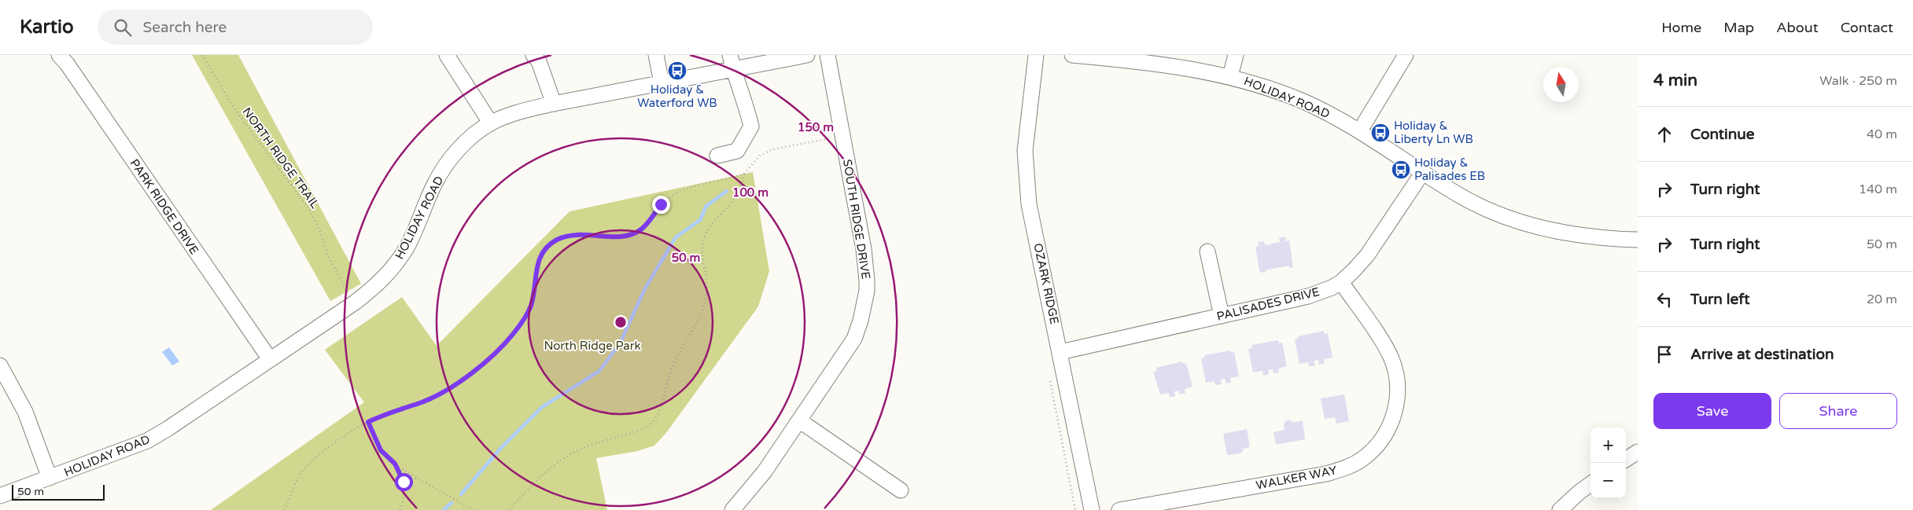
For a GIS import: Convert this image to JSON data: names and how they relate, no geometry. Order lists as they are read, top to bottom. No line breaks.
{"streets":{"street":["HOLIDAY ROAD","PARK RIDGE DRIVE","SOUTH RIDGE DRIVE","OZARK RIDGE","PALISADES DRIVE","WALKER WAY"],"path":["NORTH RIDGE TRAIL"]},"crossings":[["HOLIDAY ROAD","NORTH RIDGE TRAIL"],["HOLIDAY ROAD","PARK RIDGE DRIVE"],["HOLIDAY ROAD","PALISADES DRIVE"],["OZARK RIDGE","PALISADES DRIVE"],["PALISADES DRIVE","WALKER WAY"]],"parks":["North Ridge Park"],"places":{"bus stop":["Holiday & Waterford WB","Holiday & Liberty Ln WB","Holiday & Palisades EB"]},"scale_bar":"50 m","north":"top","page":{"header":"Kartio","search":"Search here","nav":["Home","Map","About","Contact"],"heading":["4 min","Walk · 250 m"],"list":[["Continue","40 m"],["Turn right","140 m"],["Turn right","50 m"],["Turn left","20 m"],"Arrive at destination"],"buttons":["Save","Share"],"map_buttons":["+","−"],"scale":"50 m"},"rings":["150 m","100 m","50 m"]}
